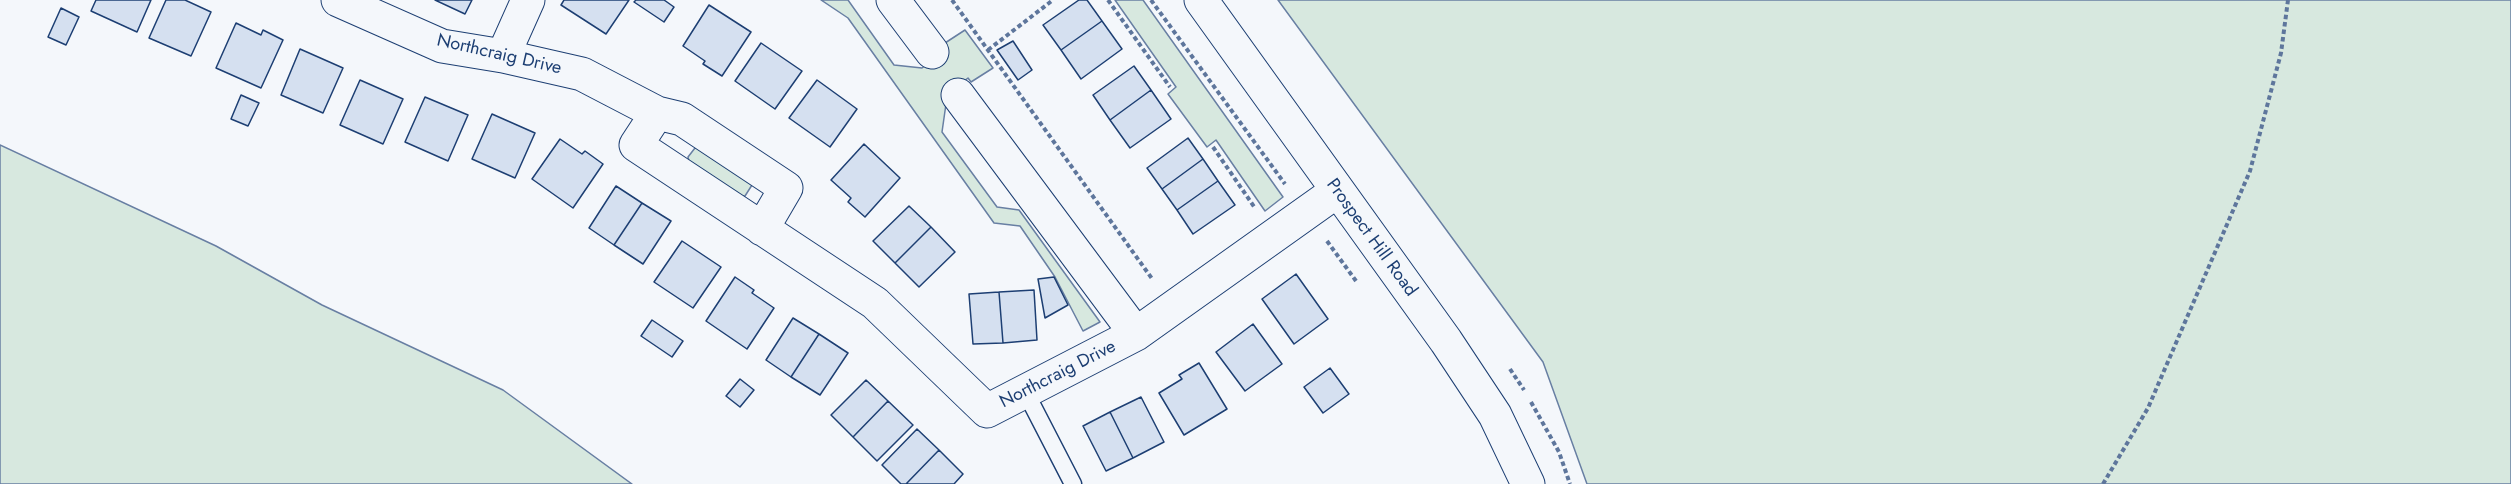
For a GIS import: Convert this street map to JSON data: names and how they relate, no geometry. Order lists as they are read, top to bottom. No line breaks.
{"streets":{"street":["Northcraig Drive","Prospect Hill Road"]},"crossings":[["Northcraig Drive","Prospect Hill Road"]]}
